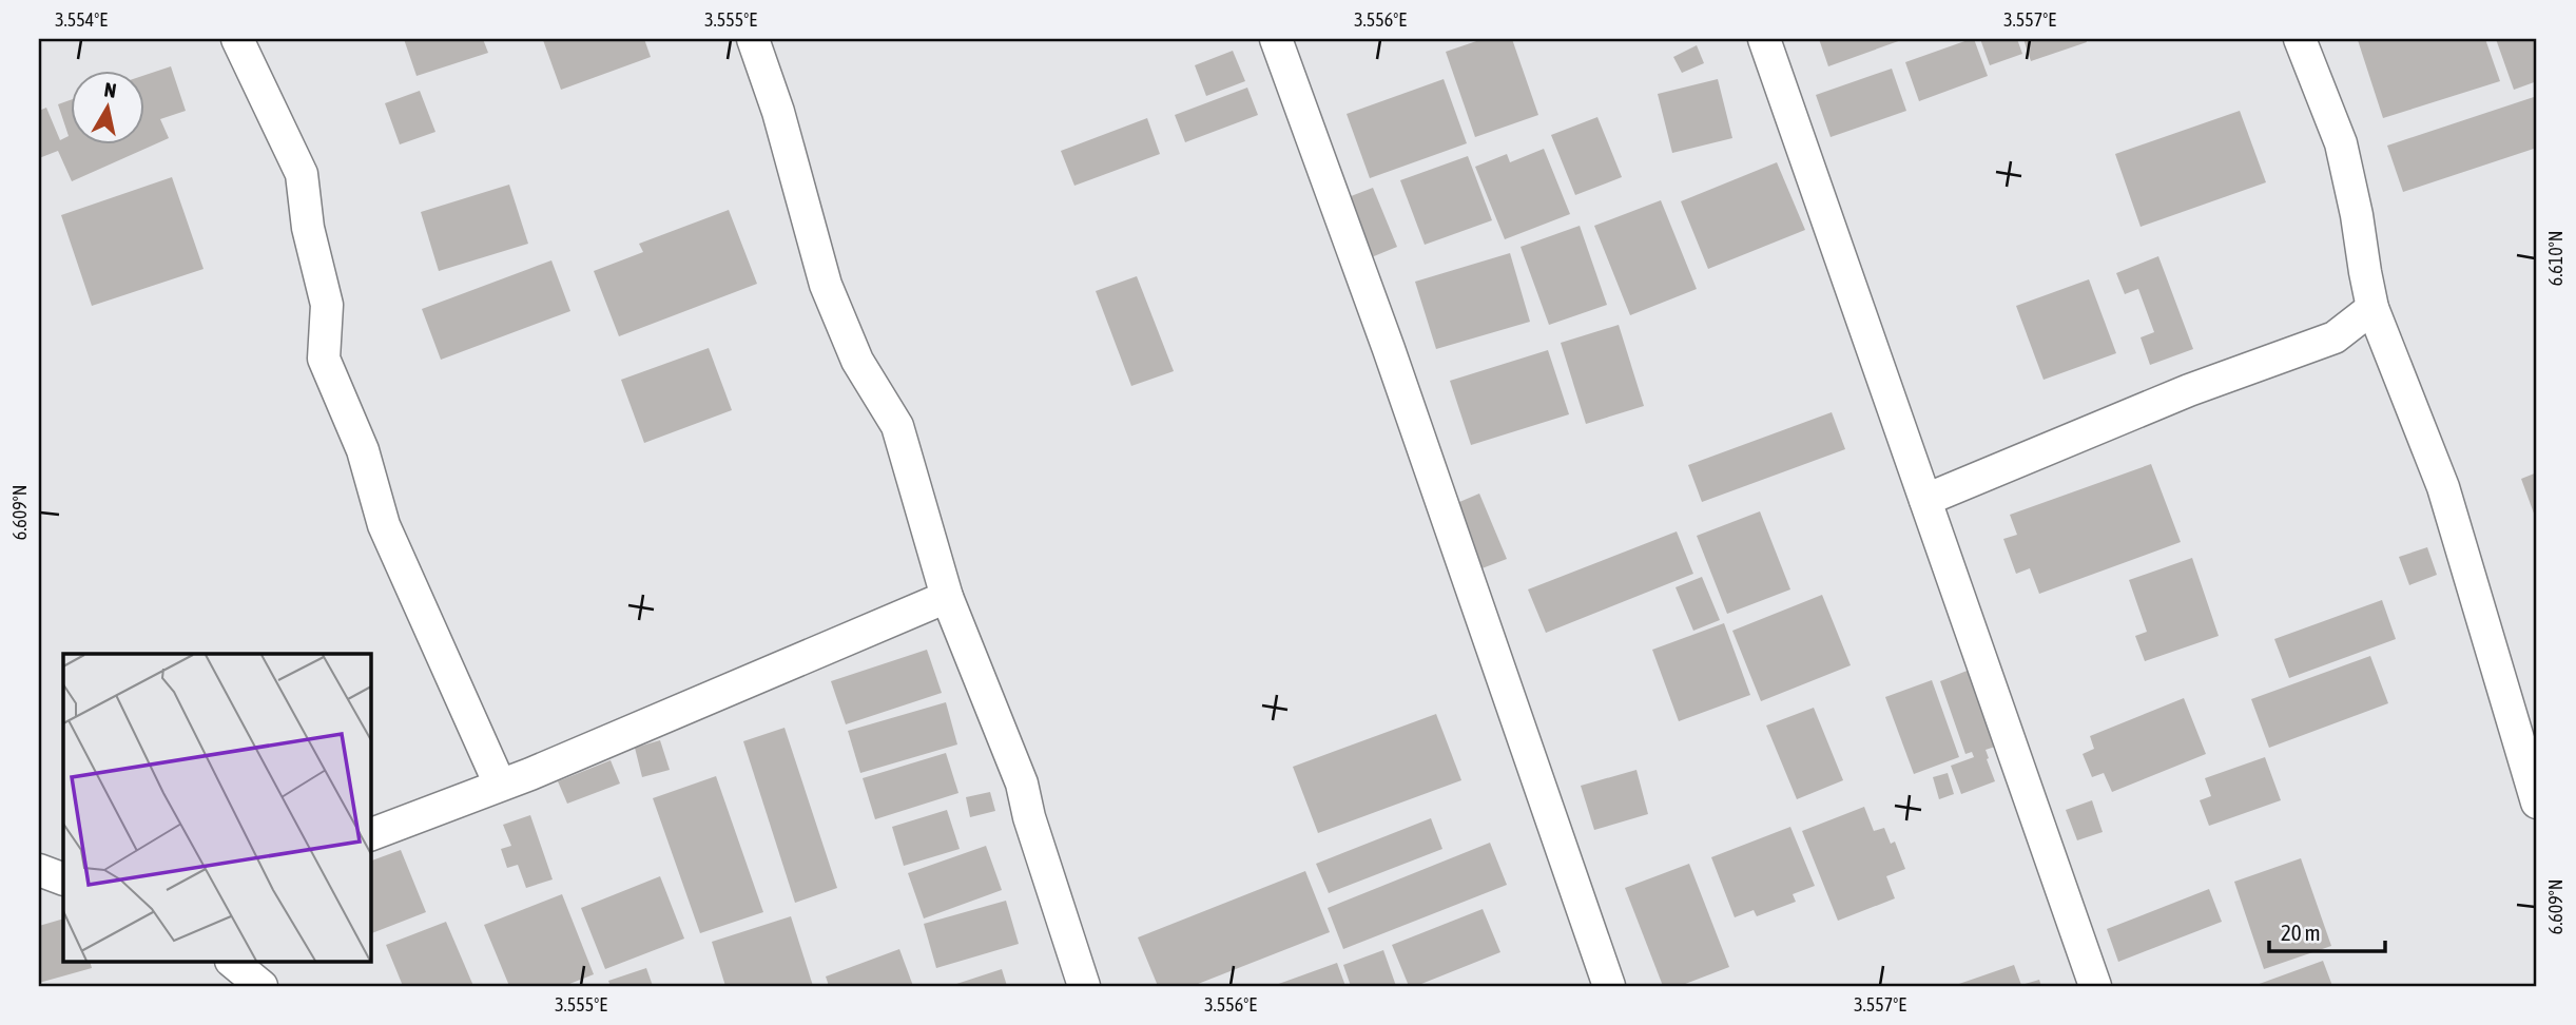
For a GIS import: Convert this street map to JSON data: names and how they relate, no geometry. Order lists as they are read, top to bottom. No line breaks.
{"scale_bar":"20 m","north":"top","coordinates":["3.554°E","3.555°E","3.556°E","3.557°E","6.610°N","6.609°N"]}
